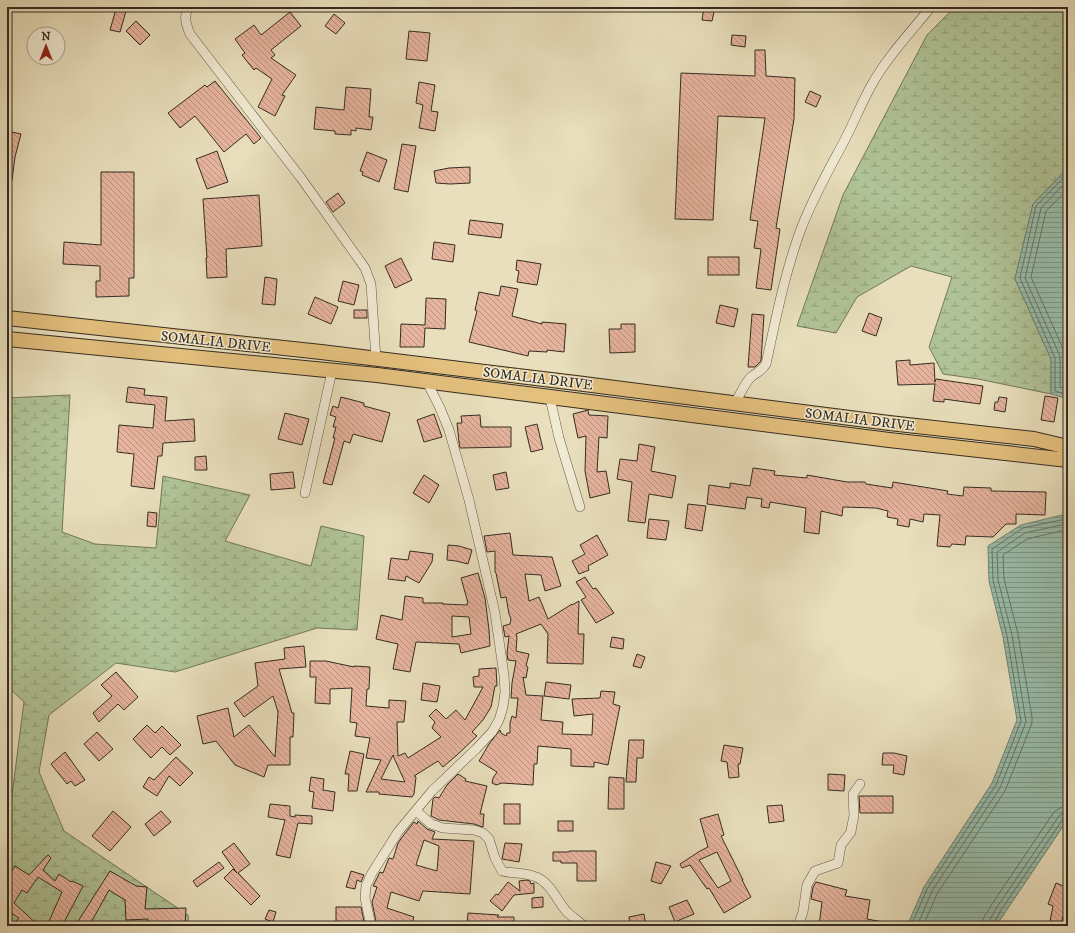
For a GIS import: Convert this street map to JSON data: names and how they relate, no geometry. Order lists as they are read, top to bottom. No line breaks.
{"streets":{"main road":["SOMALIA DRIVE"]},"north":"top"}
